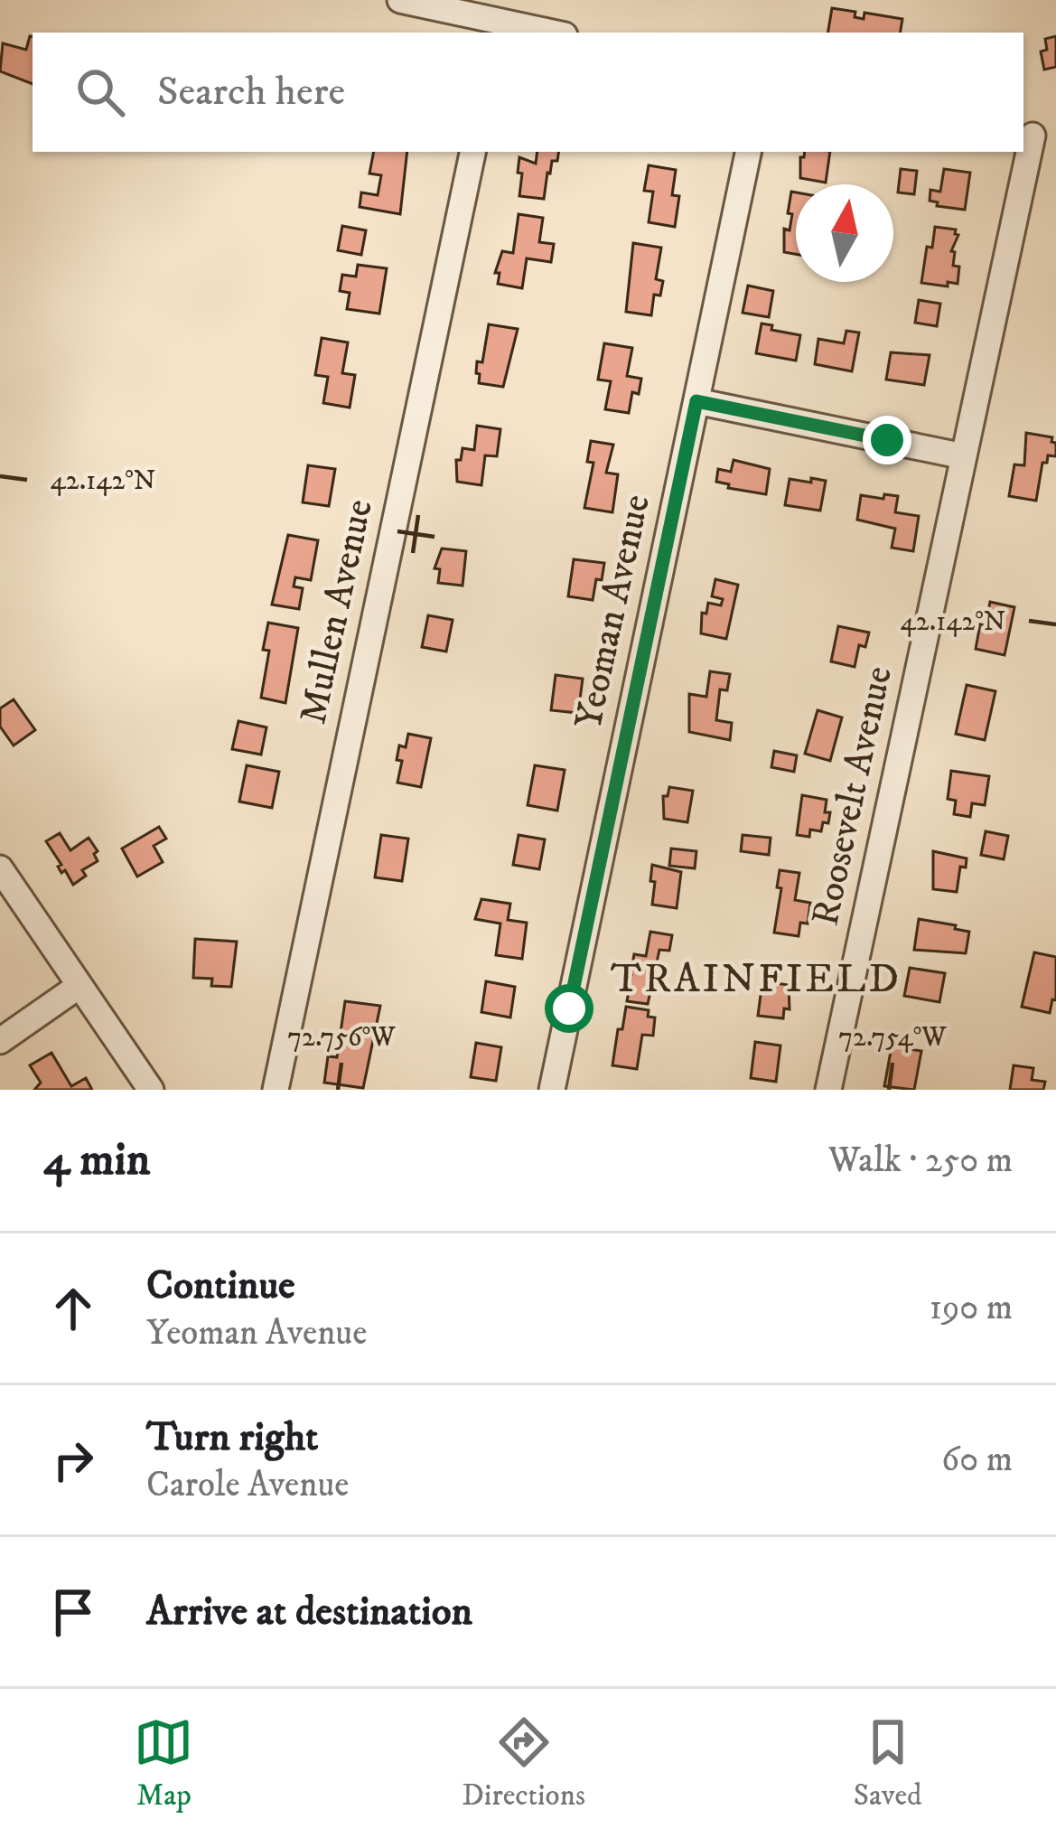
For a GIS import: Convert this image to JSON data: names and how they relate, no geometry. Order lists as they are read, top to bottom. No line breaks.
{"streets":{"street":["Mullen Avenue","Yeoman Avenue","Roosevelt Avenue"]},"districts":["TRAINFIELD"],"north":"top","page":{"search":"Search here","heading":["4 min","Walk · 250 m"],"list":[["Continue","Yeoman Avenue","190 m"],["Turn right","Carole Avenue","60 m"],"Arrive at destination"],"nav":["Map","Directions","Saved"]},"coordinates":["42.142°N","72.756°W","72.754°W"]}
